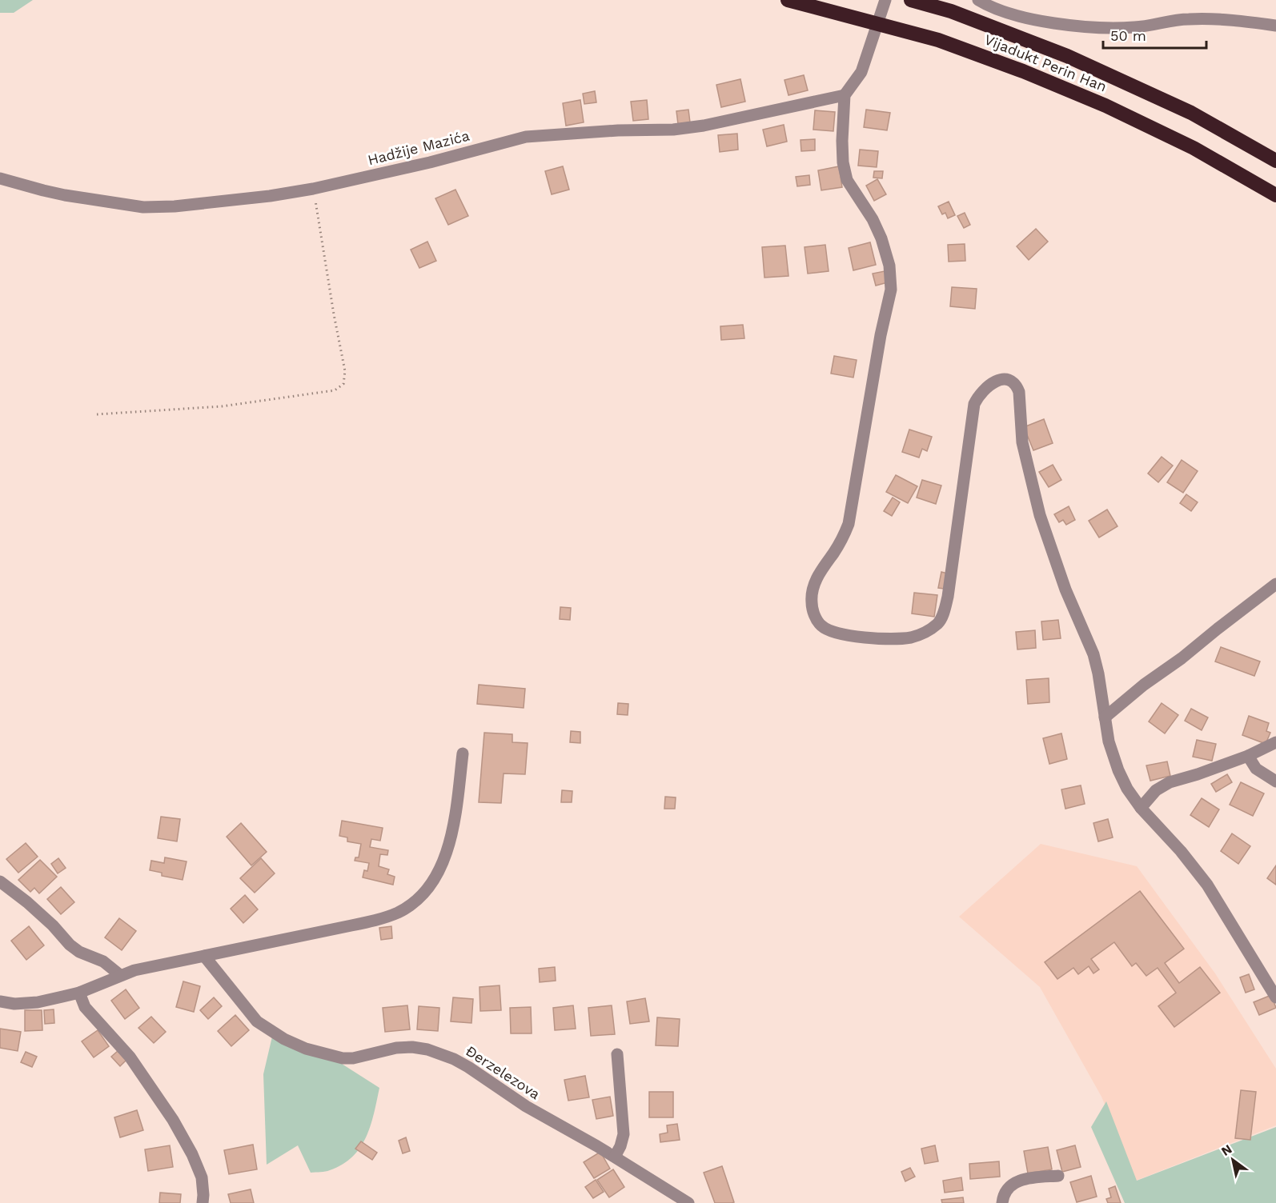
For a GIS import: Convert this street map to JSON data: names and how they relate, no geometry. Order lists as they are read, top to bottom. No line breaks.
{"streets":{"highway":["Vijadukt Perin Han"],"street":["Hadžije Mazića","Đerzelezova"]},"scale_bar":"50 m","north":"top left"}
